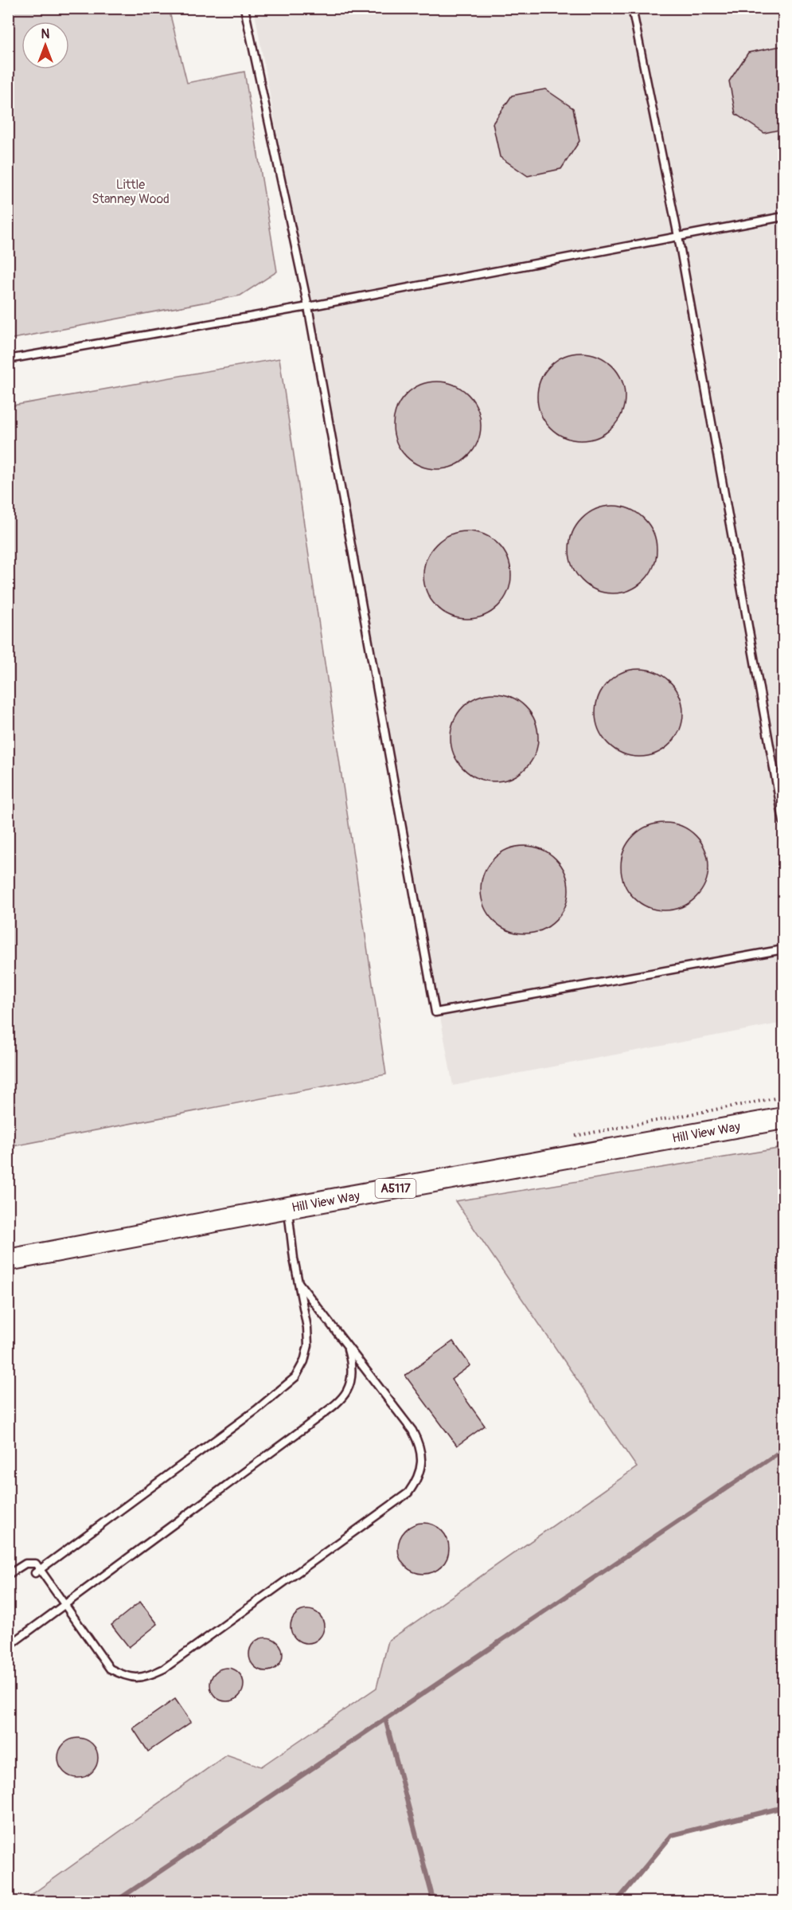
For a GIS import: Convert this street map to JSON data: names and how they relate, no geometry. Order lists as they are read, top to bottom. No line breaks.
{"streets":{"main road":["Hill View Way","A5117"]},"parks":["Little Stanney Wood"],"north":"top"}
